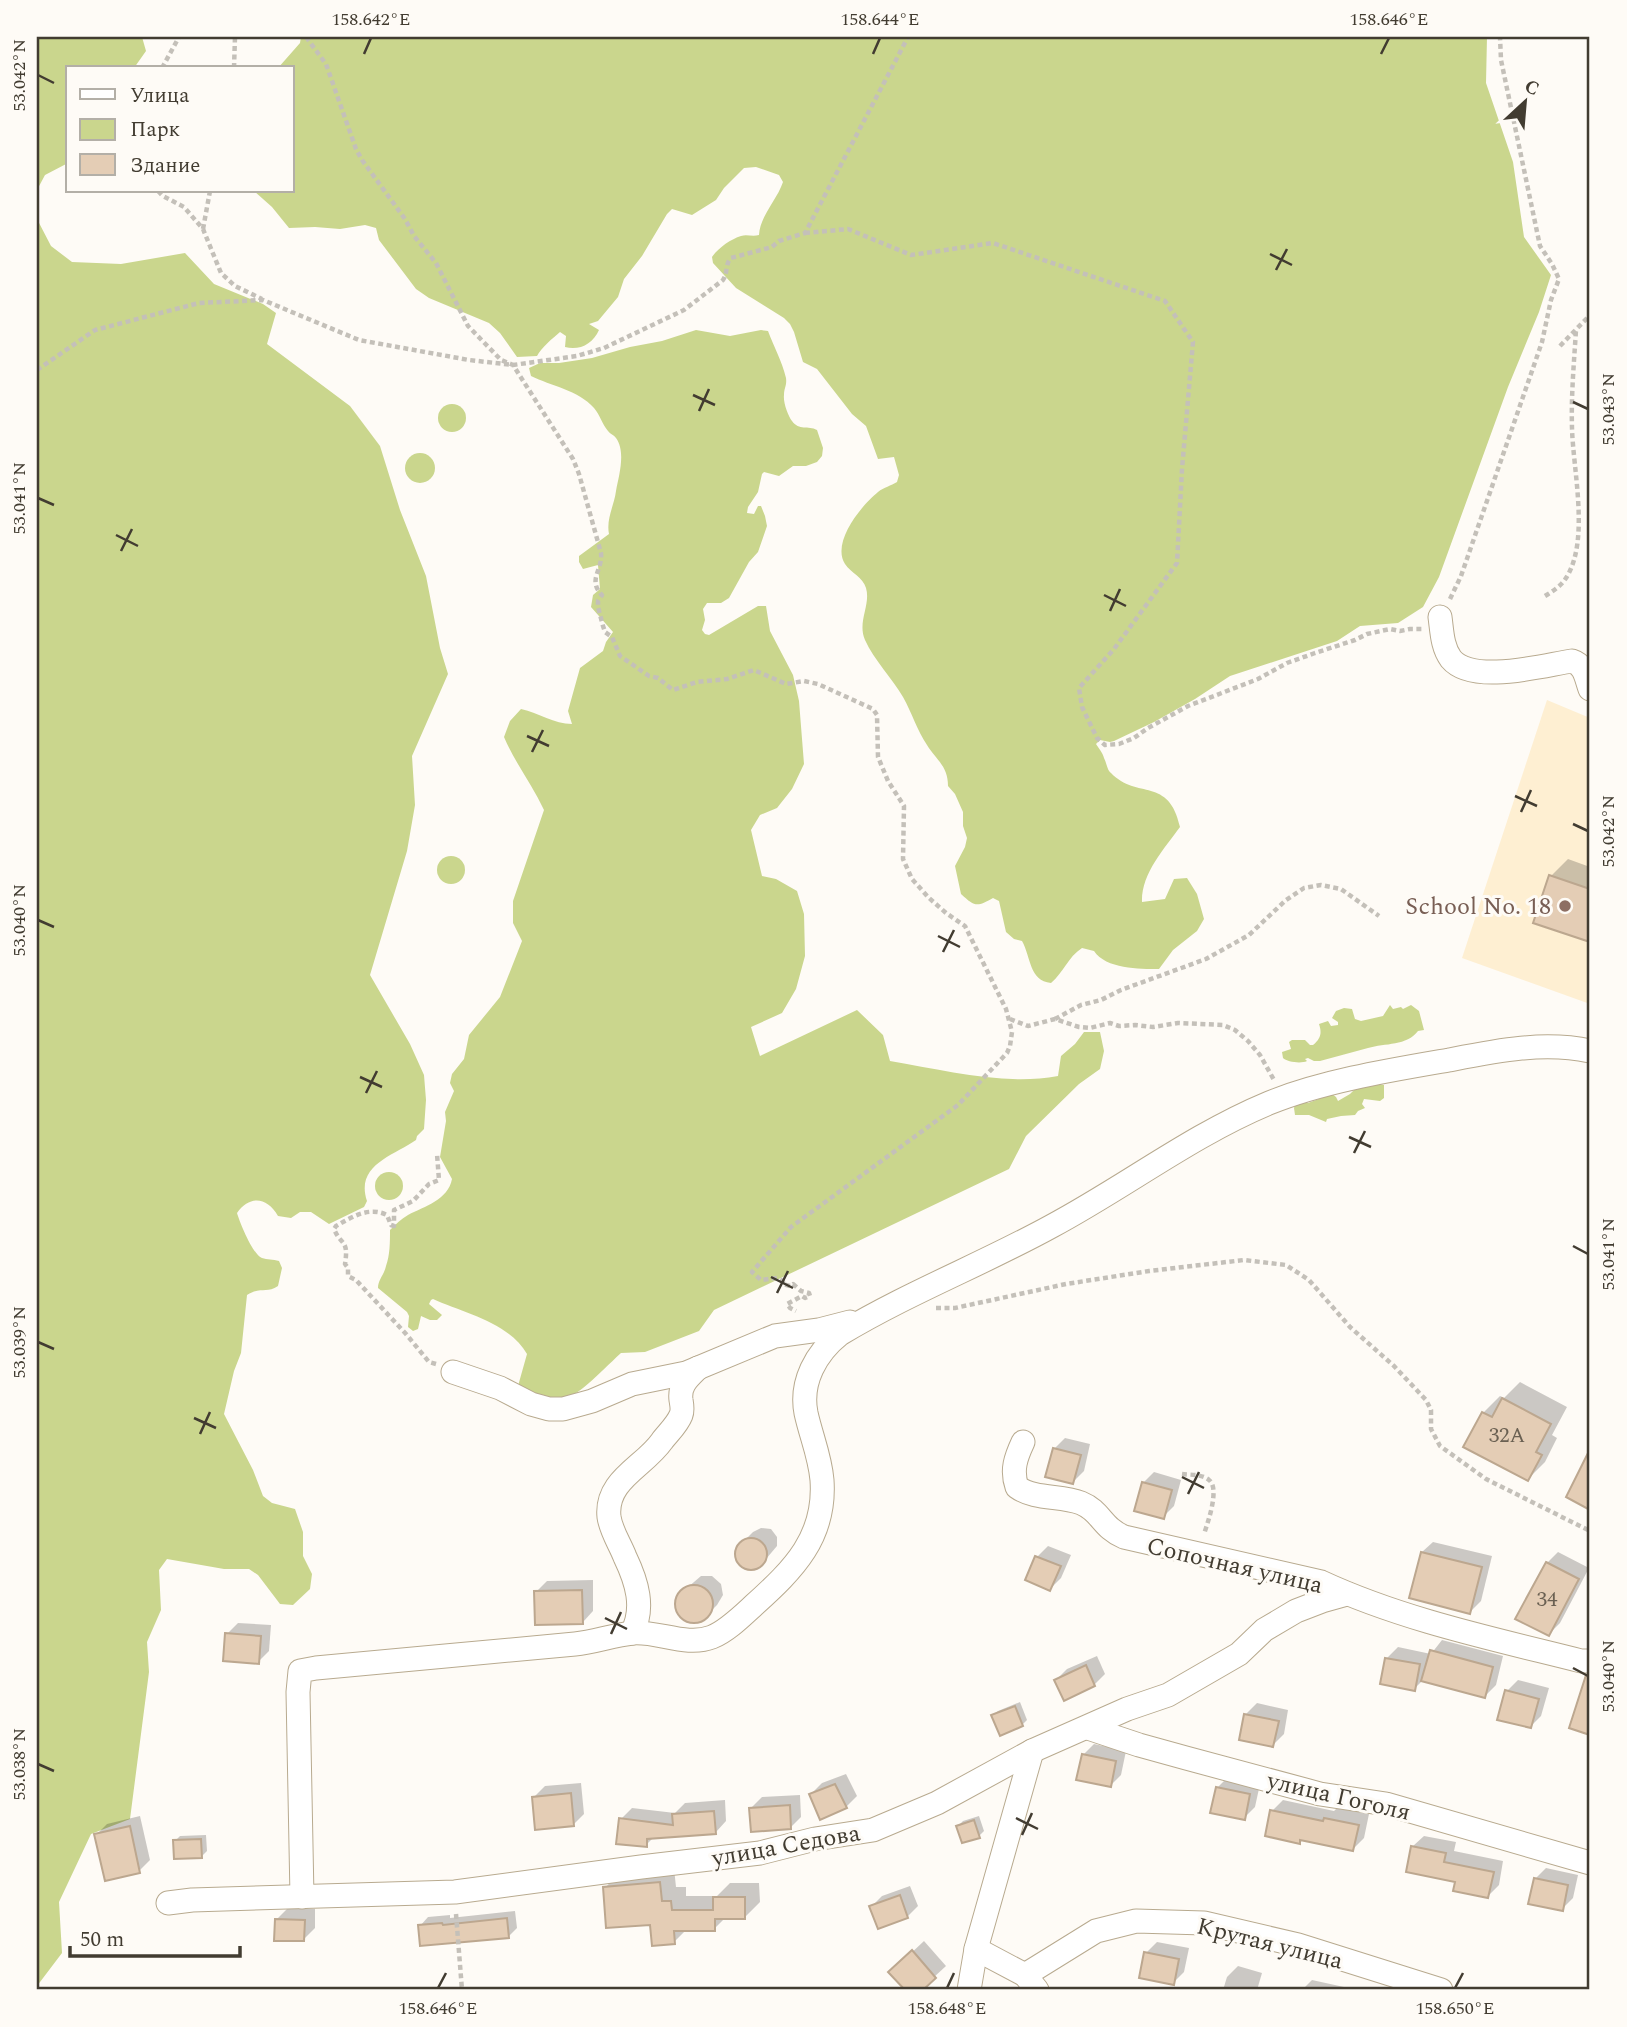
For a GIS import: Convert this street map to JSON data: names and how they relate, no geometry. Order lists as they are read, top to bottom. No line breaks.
{"streets":{"street":["Сопочная улица","улица Гоголя","улица Седова","Крутая улица"]},"crossings":[["Сопочная улица","улица Седова"],["улица Гоголя","улица Седова"]],"places":["School No. 18"],"house_numbers":["32А","34"],"legend":["Улица","Парк","Здание"],"scale_bar":"50 m","north":"top right","coordinates":["158.642°E","158.644°E","158.646°E","53.042°N","53.043°N","53.041°N","53.040°N","53.039°N","53.038°N","158.648°E","158.650°E"]}
